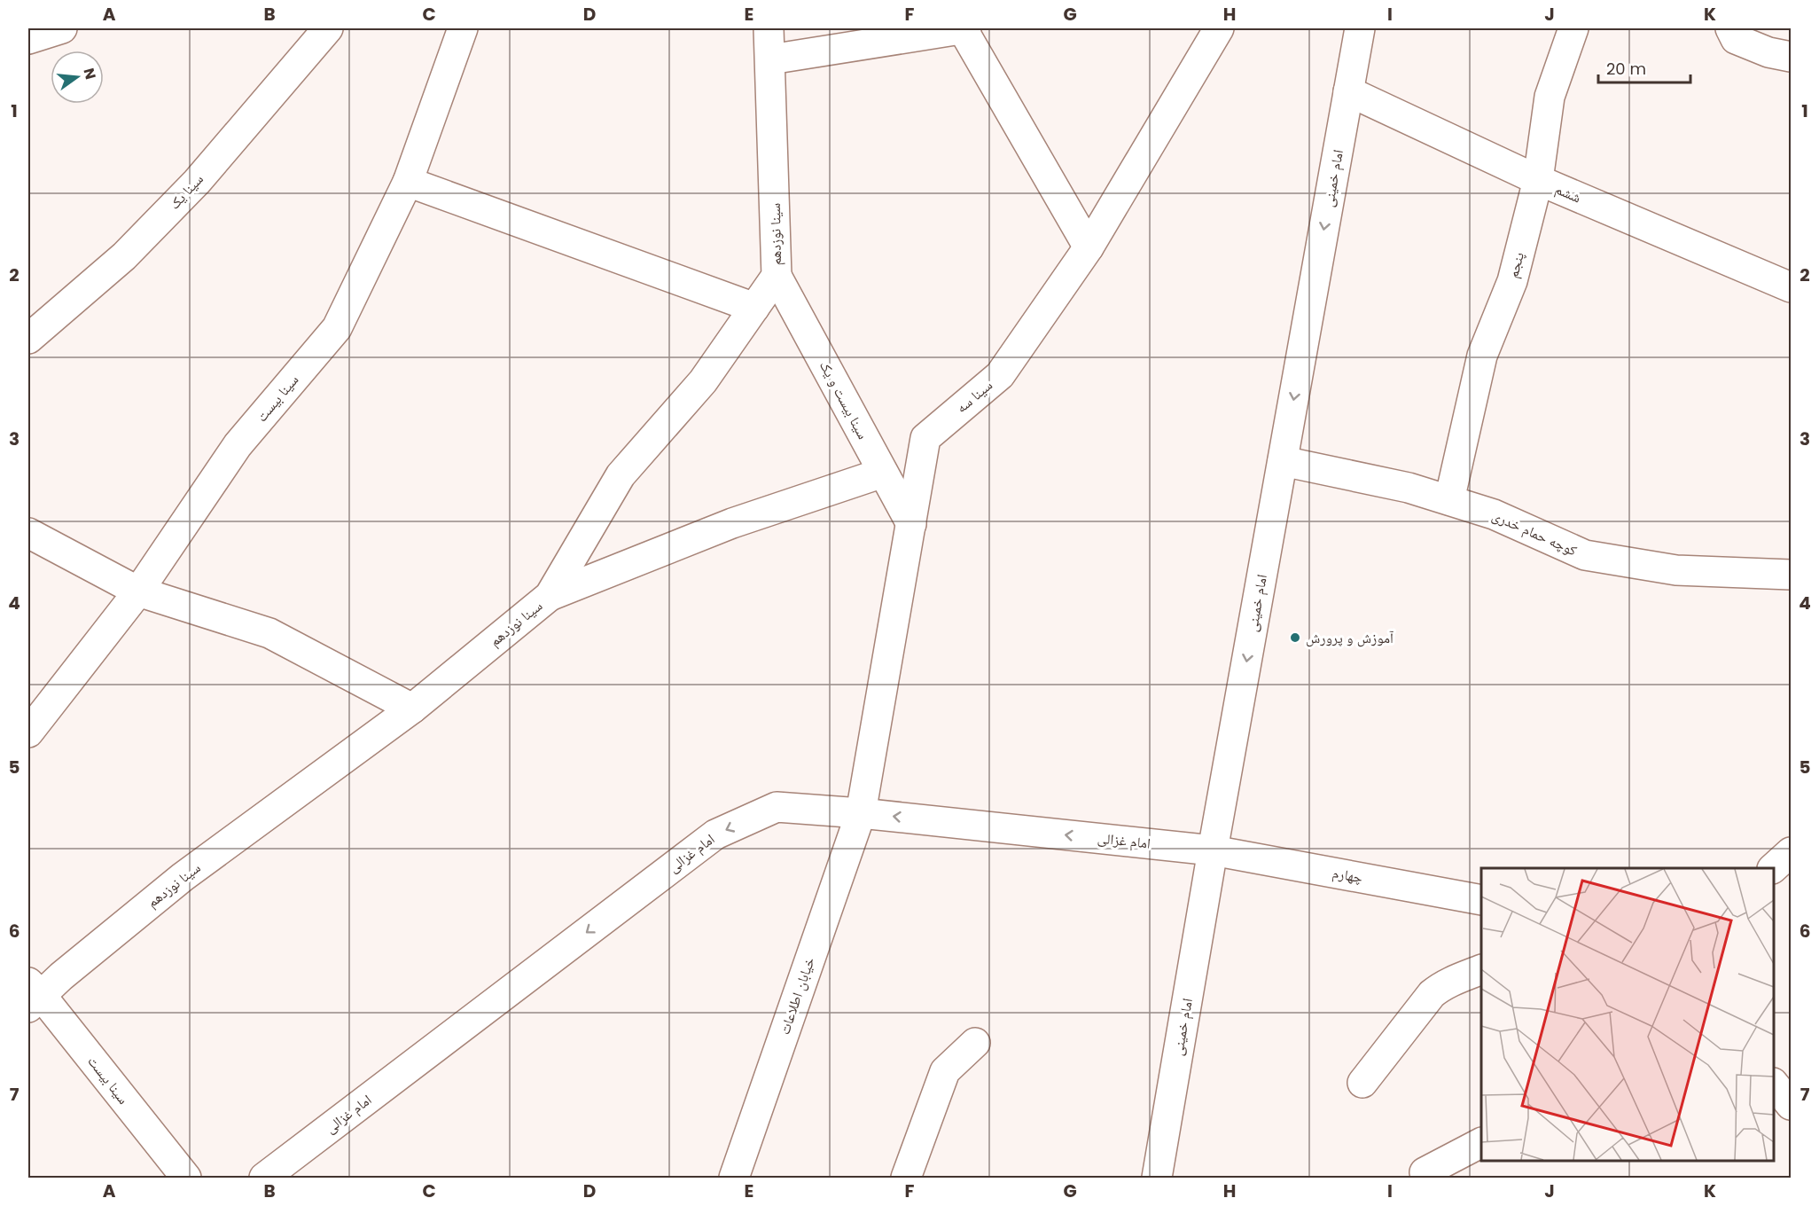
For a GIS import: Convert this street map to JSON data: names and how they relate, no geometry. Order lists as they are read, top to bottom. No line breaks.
{"streets":{"street":["امام خمینی","سینا یک","ششم","سینا نوزدهم","پنجم","سینا سه","سینا بیست","سینا بیست و یک","کوچه حمام خدری","امام غزالی","چهارم","خیابان اطلاعات"]},"crossings":[["امام خمینی","ششم"],["امام خمینی","کوچه حمام خدری"],["امام خمینی","امام غزالی"],["امام خمینی","چهارم"],["ششم","پنجم"],["سینا نوزدهم","سینا بیست"],["سینا نوزدهم","سینا بیست و یک"],["پنجم","کوچه حمام خدری"],["سینا سه","سینا بیست و یک"],["سینا سه","امام غزالی"],["سینا سه","خیابان اطلاعات"],["امام غزالی","چهارم"],["امام غزالی","خیابان اطلاعات"]],"one_way":["امام خمینی","امام غزالی"],"places":["آموزش و پرورش"],"scale_bar":"20 m","north":"right","grid":{"columns":["A","B","C","D","E","F","G","H","I","J","K"],"rows":["1","2","3","4","5","6","7"]}}
